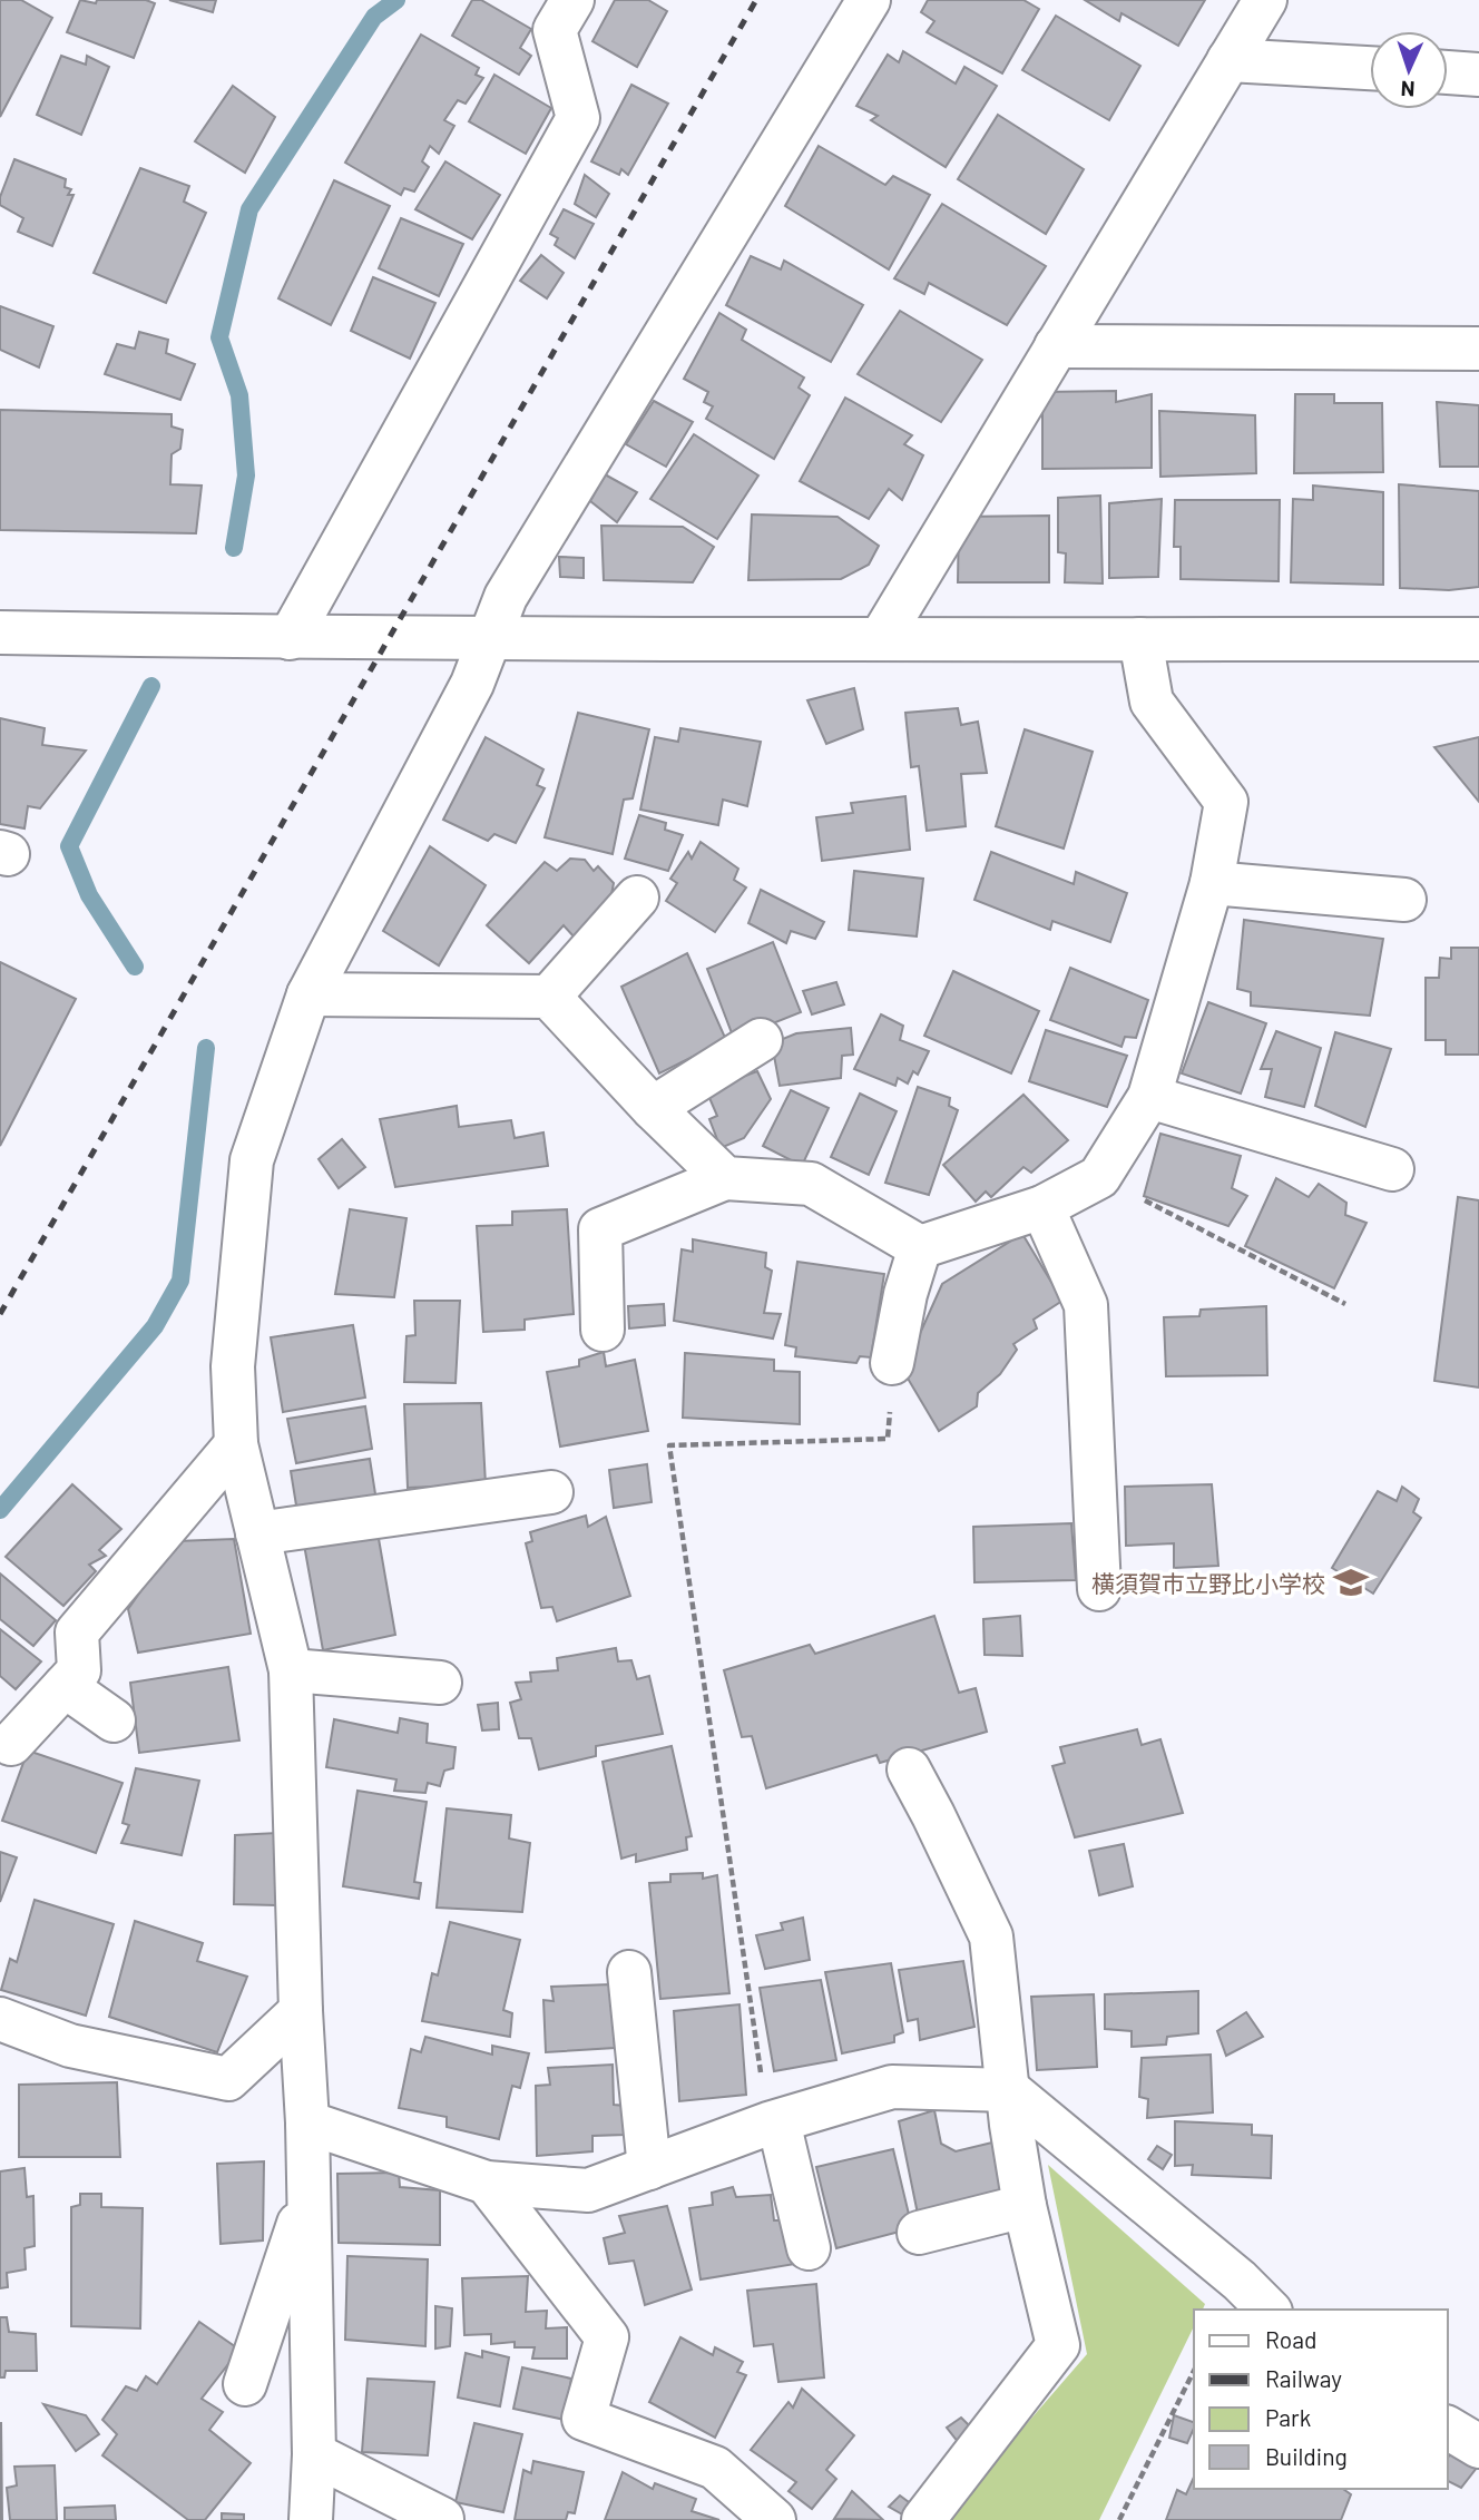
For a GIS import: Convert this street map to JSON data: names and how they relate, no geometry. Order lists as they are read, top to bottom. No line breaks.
{"places":{"school or university":["横須賀市立野比小学校"]},"legend":["Road","Railway","Park","Building"],"north":"bottom"}
